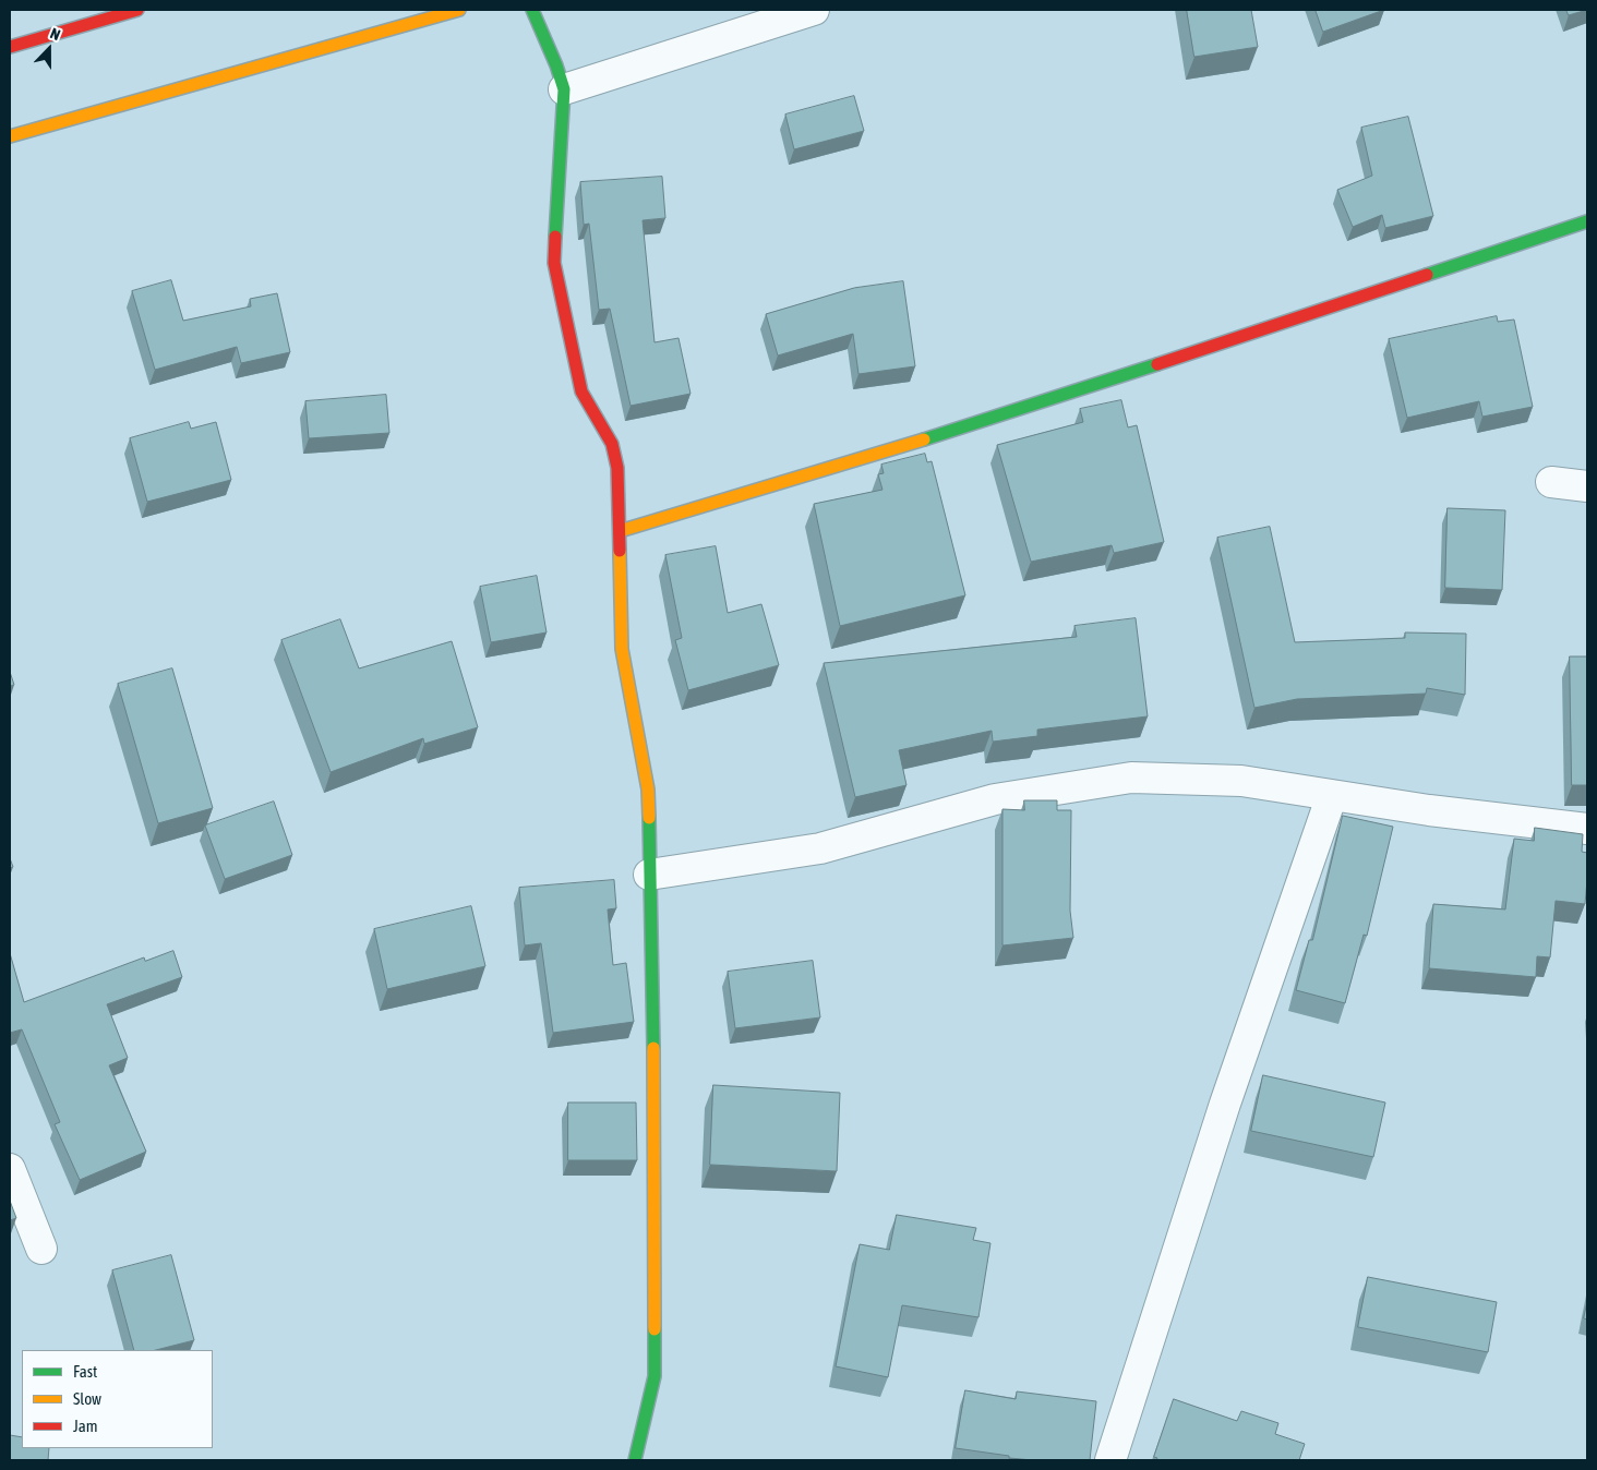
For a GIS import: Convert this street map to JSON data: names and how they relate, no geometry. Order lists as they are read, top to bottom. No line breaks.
{"legend":["Fast","Slow","Jam"],"north":"top"}
